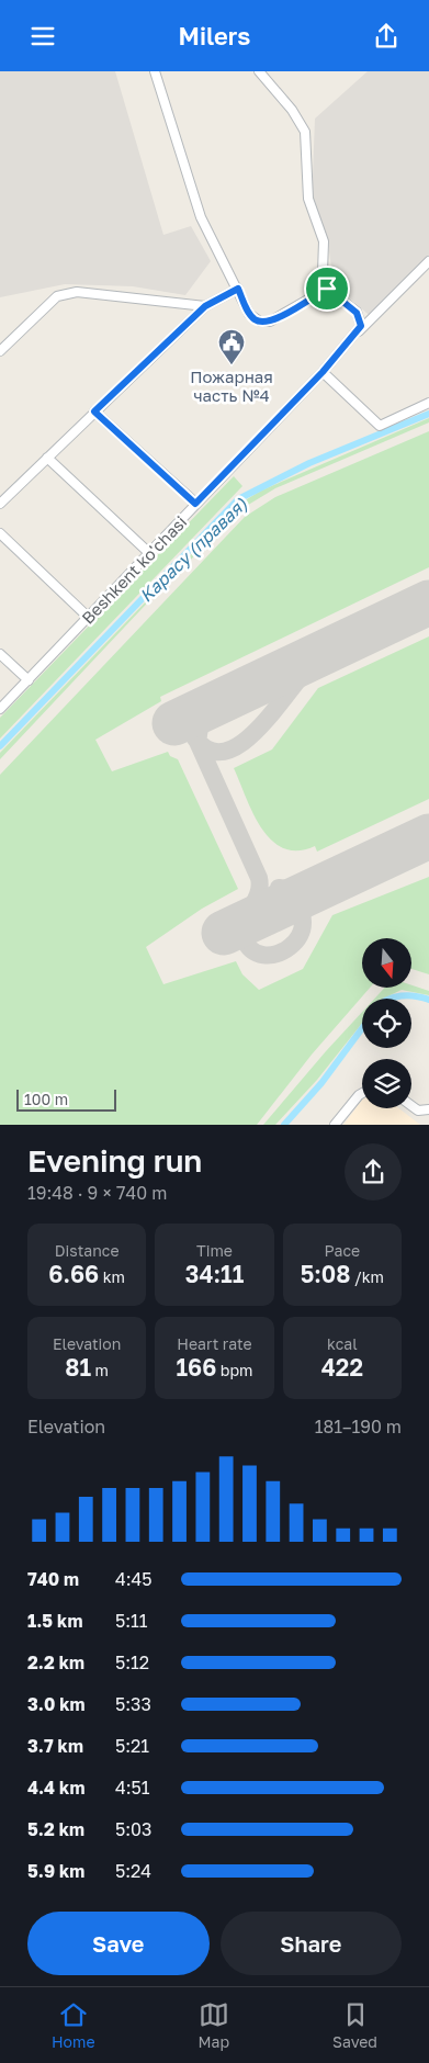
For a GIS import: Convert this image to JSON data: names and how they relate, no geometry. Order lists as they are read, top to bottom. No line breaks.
{"streets":{"street":["Beshkent ko'chasi"]},"water":["Карасу (правая)"],"places":{"public building":["Пожарная часть №4"]},"scale_bar":"100 m","north":"bottom","page":{"header":"Milers","scale":"100 m","heading":["Evening run","19:48 · 9 × 740 m"],"stats":[["Distance","6.66 km"],["Time","34:11"],["Pace","5:08 /km"],["Elevation","81 m"],["Heart rate","166 bpm"],["kcal","422"]],"chart":["Elevation","181–190 m"],"list":[{"name":"740 m","note":"4:45"},{"name":"1.5 km","note":"5:11"},{"name":"2.2 km","note":"5:12"},{"name":"3.0 km","note":"5:33"},{"name":"3.7 km","note":"5:21"},{"name":"4.4 km","note":"4:51"},{"name":"5.2 km","note":"5:03"},{"name":"5.9 km","note":"5:24"}],"buttons":["Save","Share"],"tabs":["Home","Map","Saved"]}}
